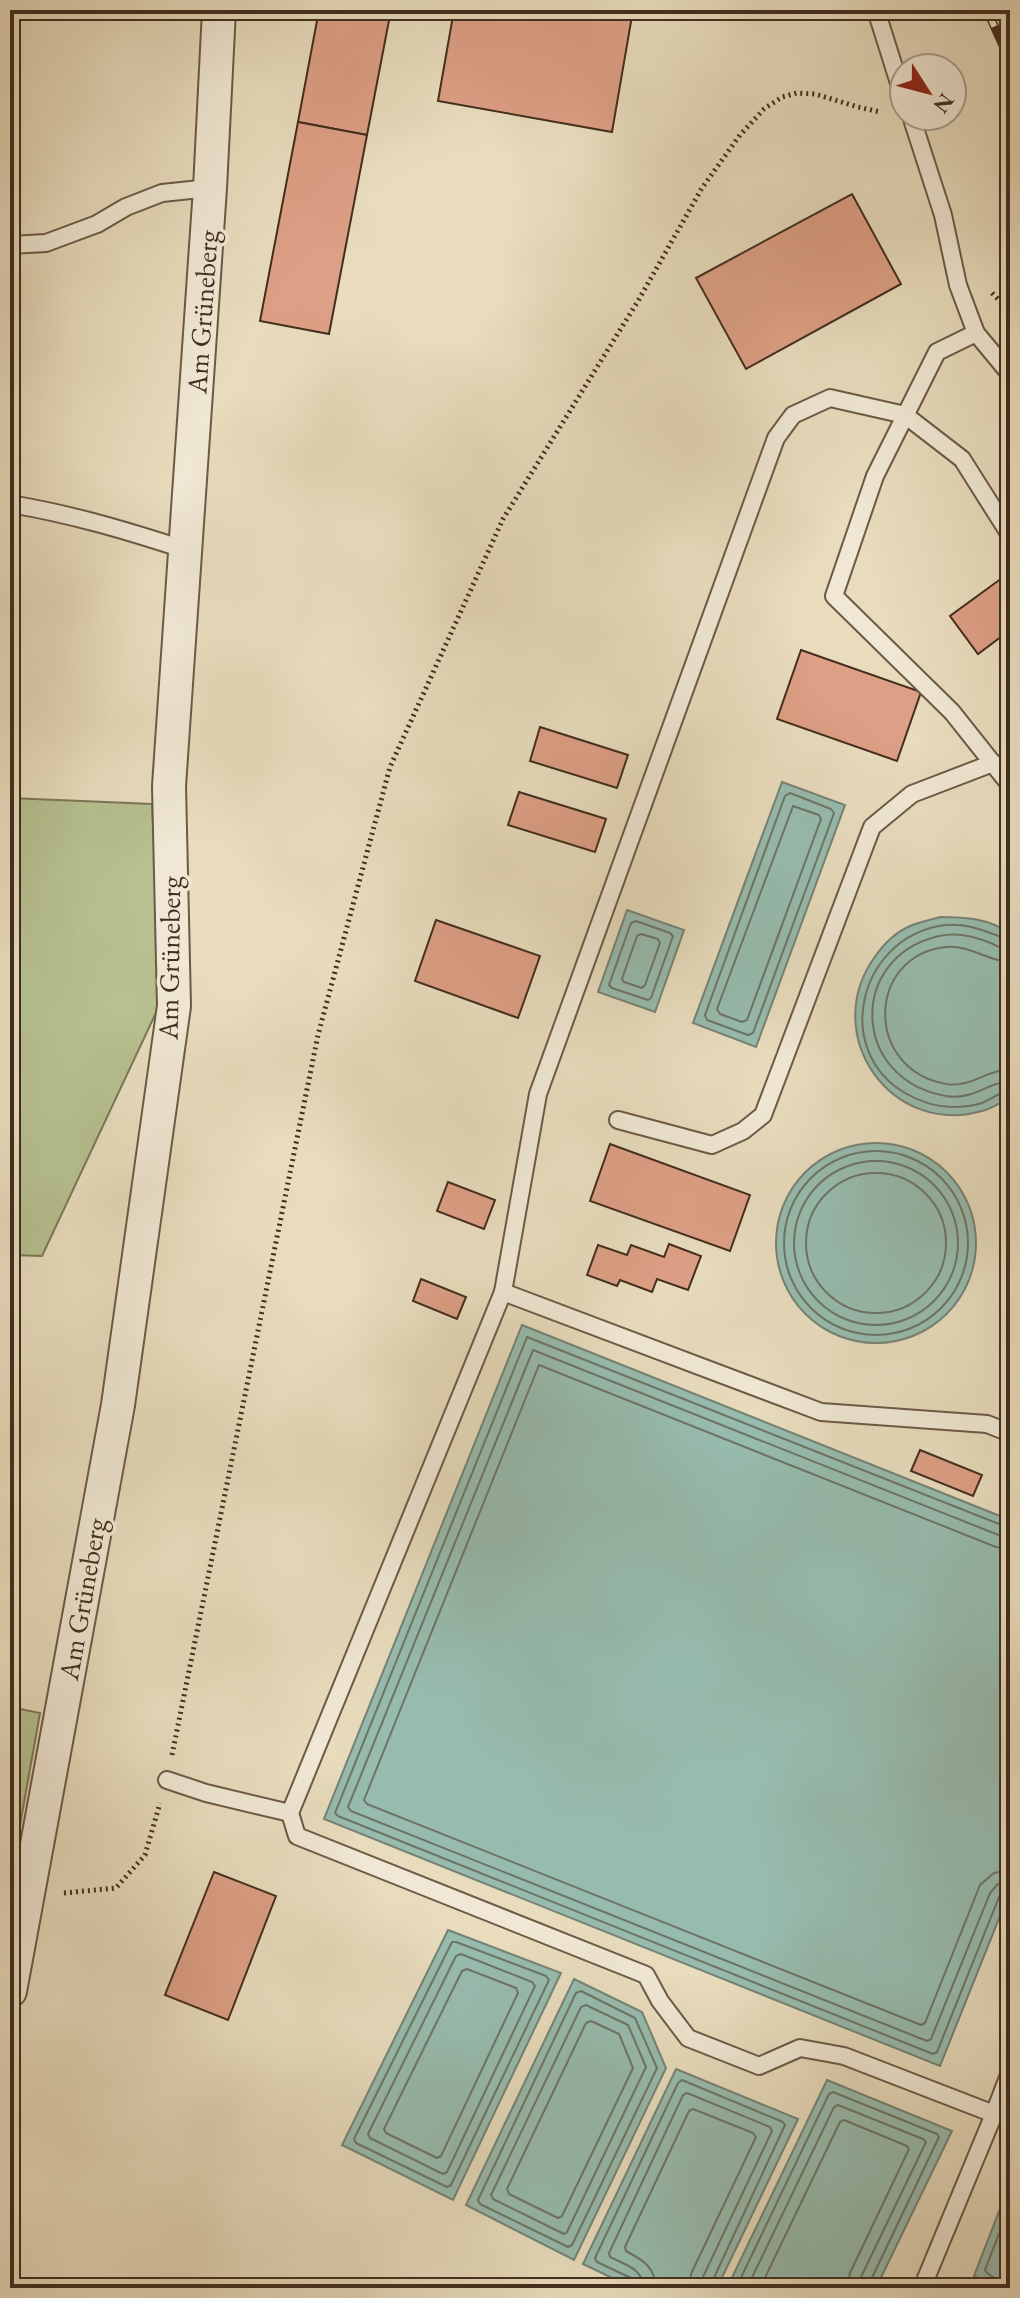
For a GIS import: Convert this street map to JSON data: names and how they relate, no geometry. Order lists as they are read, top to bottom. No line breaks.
{"streets":{"street":["Am Grüneberg"]},"north":"bottom right"}
